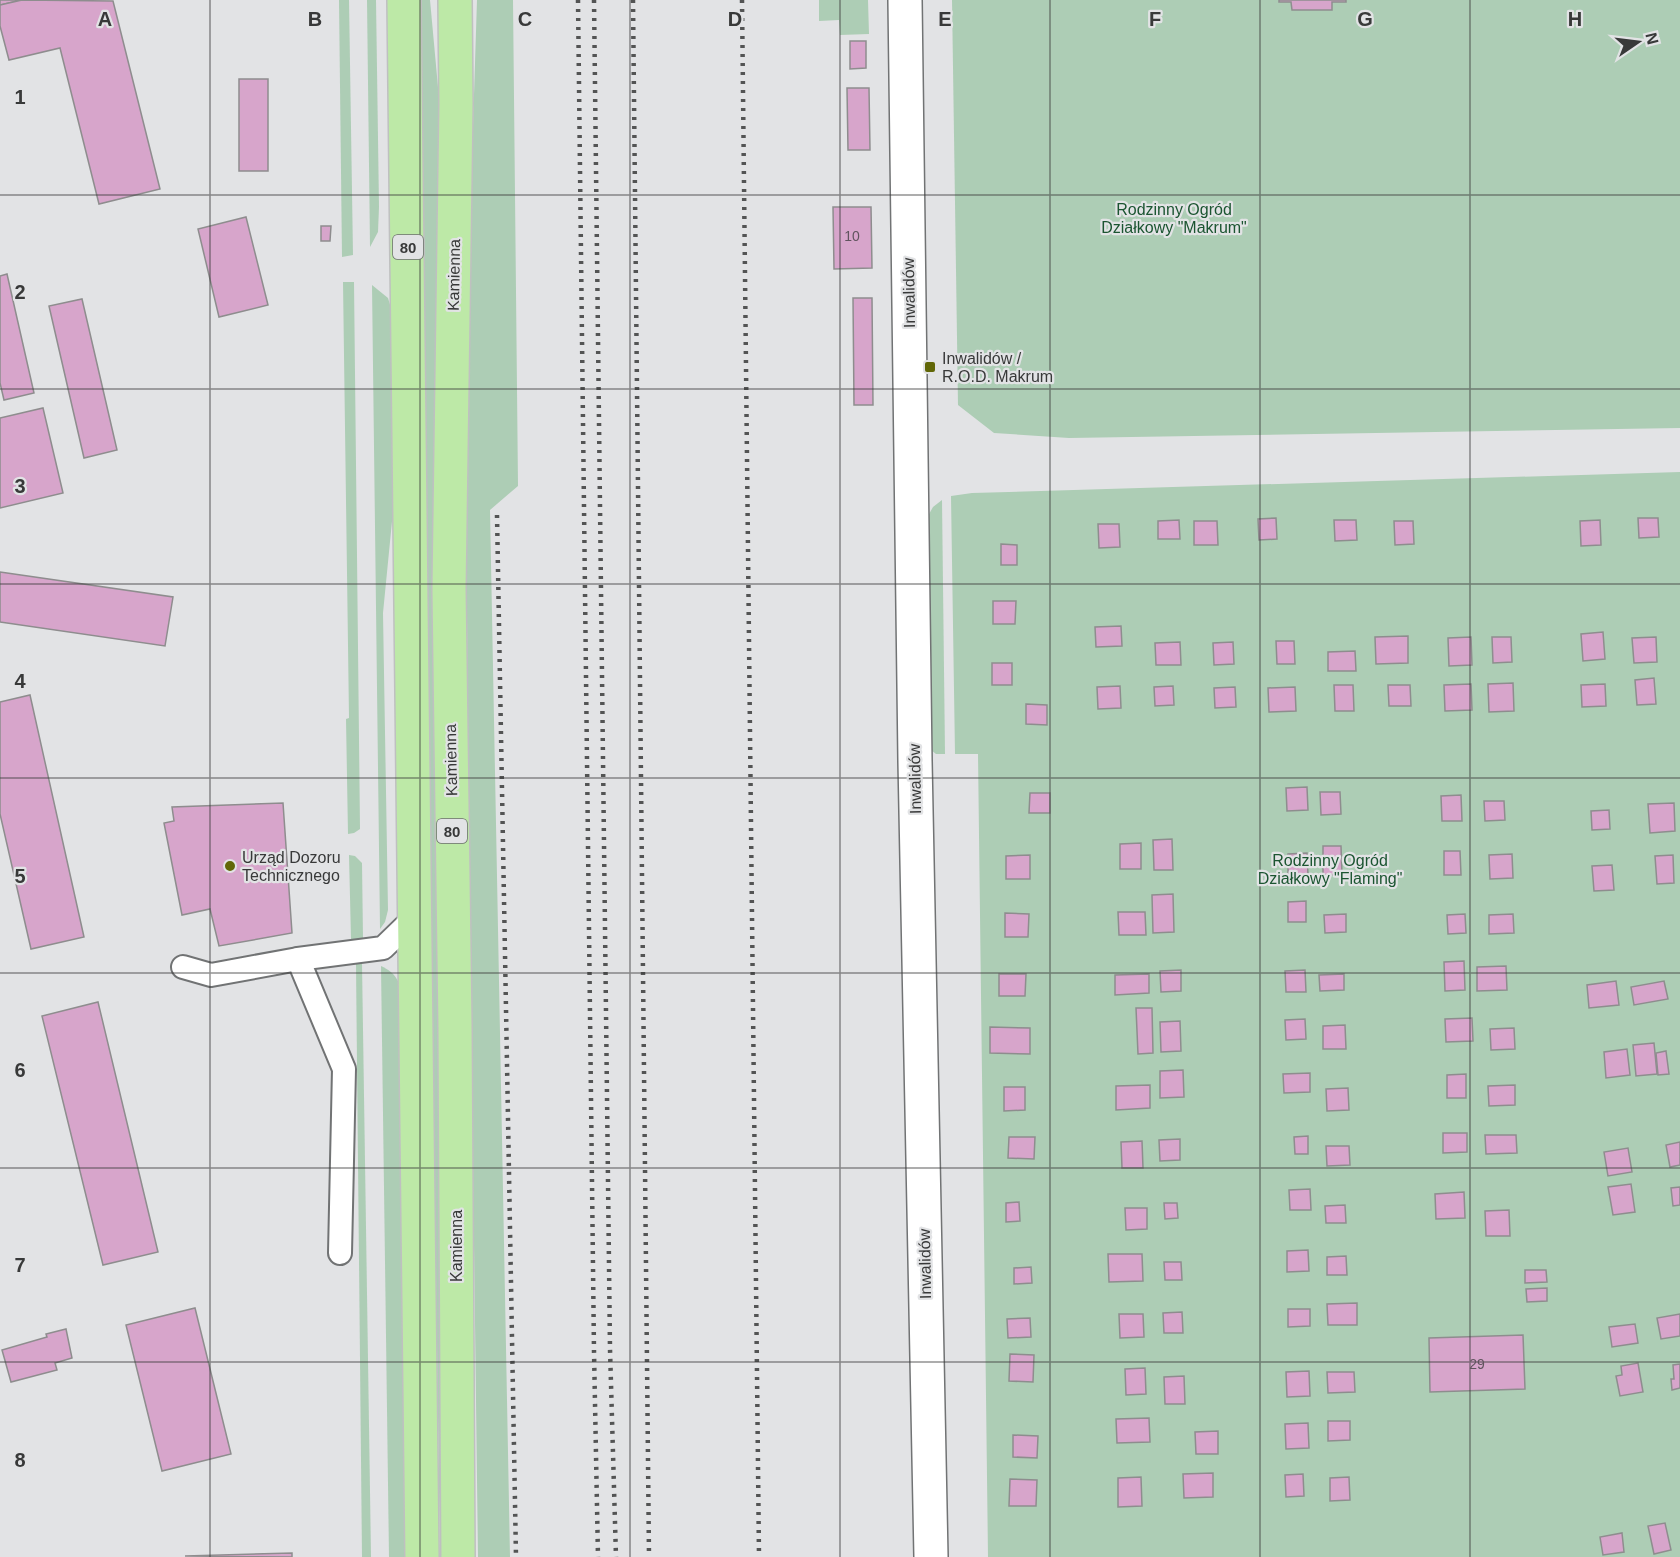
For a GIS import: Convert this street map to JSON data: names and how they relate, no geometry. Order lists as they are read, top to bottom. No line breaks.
{"streets":{"main road":["80","Kamienna"],"street":["Inwalidów"]},"parks":["Rodzinny Ogród Działkowy \"Makrum\"","Rodzinny Ogród Działkowy \"Flaming\""],"places":{"transit":["Inwalidów / R.O.D. Makrum"],"other":["Urząd Dozoru Technicznego"]},"house_numbers":["10","29"],"north":"right","grid":{"columns":["A","B","C","D","E","F","G","H"],"rows":["1","2","3","4","5","6","7","8"]}}
